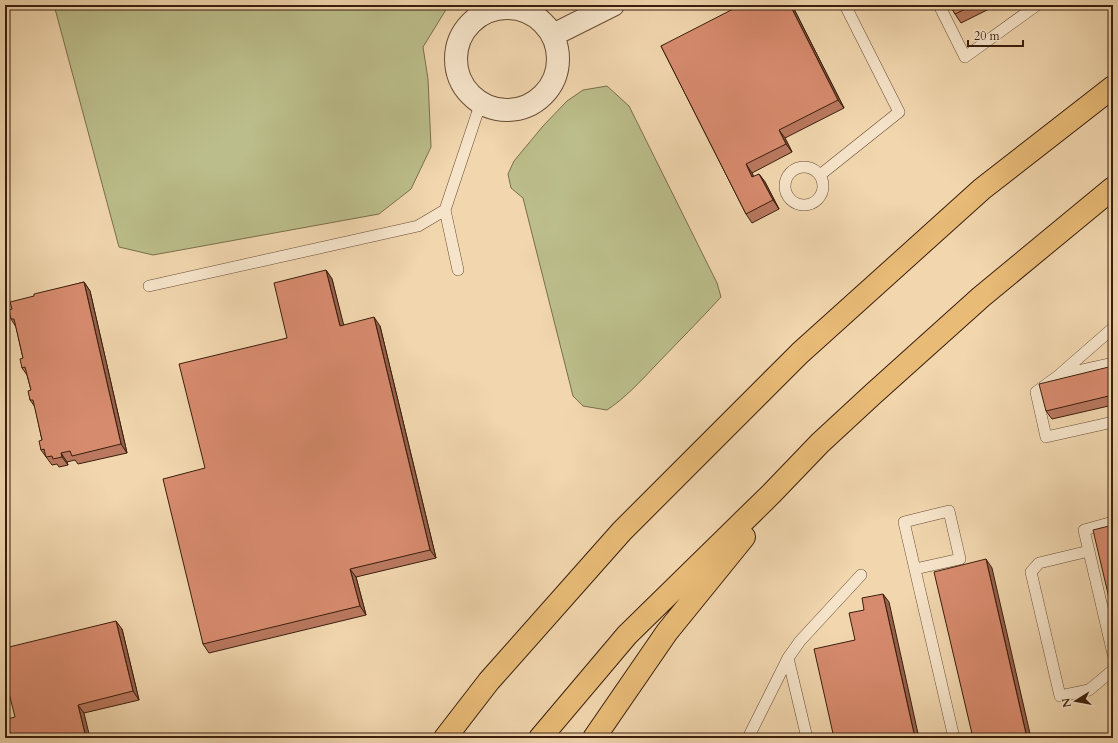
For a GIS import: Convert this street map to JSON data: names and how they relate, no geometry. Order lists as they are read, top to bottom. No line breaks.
{"scale_bar":"20 m","north":"left"}
